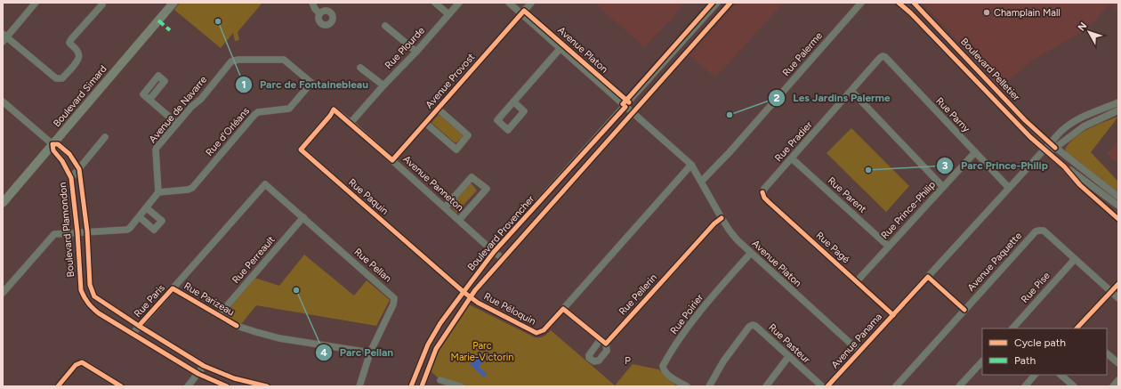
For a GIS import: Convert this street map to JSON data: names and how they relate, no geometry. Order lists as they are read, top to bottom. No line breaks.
{"streets":{"main road":["Boulevard Simard"],"street":["Rue Plourde","Avenue Platon","Rue Palerme","Boulevard Pelletier","Avenue Provost","Avenue de Navarre","Rue Parny","Rue d'Orléans","Rue Pradier","Avenue Panneton","Rue Parent","Rue Paquin","Rue Prince-Philip","Boulevard Plamondon","Boulevard Provencher","Rue Pagé","Rue Perreault","Avenue Paquette","Rue Pellan","Rue Pise","Rue Pellerin","Rue Parizeau","Rue Paris","Rue Péloquin","Rue Poirier","Avenue Panama","Rue Pasteur"]},"crossings":[["Rue Plourde","Avenue Panneton"],["Avenue Platon","Rue Palerme"],["Avenue Platon","Avenue Provost"],["Avenue Platon","Boulevard Provencher"],["Avenue Platon","Rue Pellerin"],["Avenue Platon","Rue Péloquin"],["Avenue Platon","Rue Poirier"],["Avenue Platon","Avenue Panama"],["Boulevard Pelletier","Avenue Panama"],["Avenue Provost","Avenue Panneton"],["Boulevard Simard","Boulevard Plamondon"],["Avenue de Navarre","Rue d'Orléans"],["Rue Parny","Rue Pradier"],["Rue Parny","Rue Prince-Philip"],["Rue Parny","Avenue Panama"],["Rue Pradier","Rue Parent"],["Rue Pradier","Rue Pagé"],["Avenue Panneton","Rue Paquin"],["Avenue Panneton","Boulevard Provencher"],["Rue Parent","Rue Prince-Philip"],["Rue Paquin","Boulevard Provencher"],["Rue Paquin","Rue Péloquin"],["Rue Prince-Philip","Rue Pagé"],["Boulevard Plamondon","Rue Paris"],["Boulevard Provencher","Rue Péloquin"],["Rue Pagé","Avenue Panama"],["Rue Perreault","Rue Pellan"],["Rue Perreault","Rue Parizeau"],["Avenue Paquette","Rue Pise"],["Rue Pellan","Rue Parizeau"],["Rue Pellan","Rue Paris"],["Rue Pellerin","Rue Péloquin"],["Rue Parizeau","Rue Paris"]],"districts":["P"],"parks":["Parc Marie-Victorin"],"places":["Champlain Mall","Parc de Fontainebleau","Les Jardins Palerme","Parc Prince-Philip","Parc Pellan"],"legend":["Cycle path","Path"],"north":"top left"}
